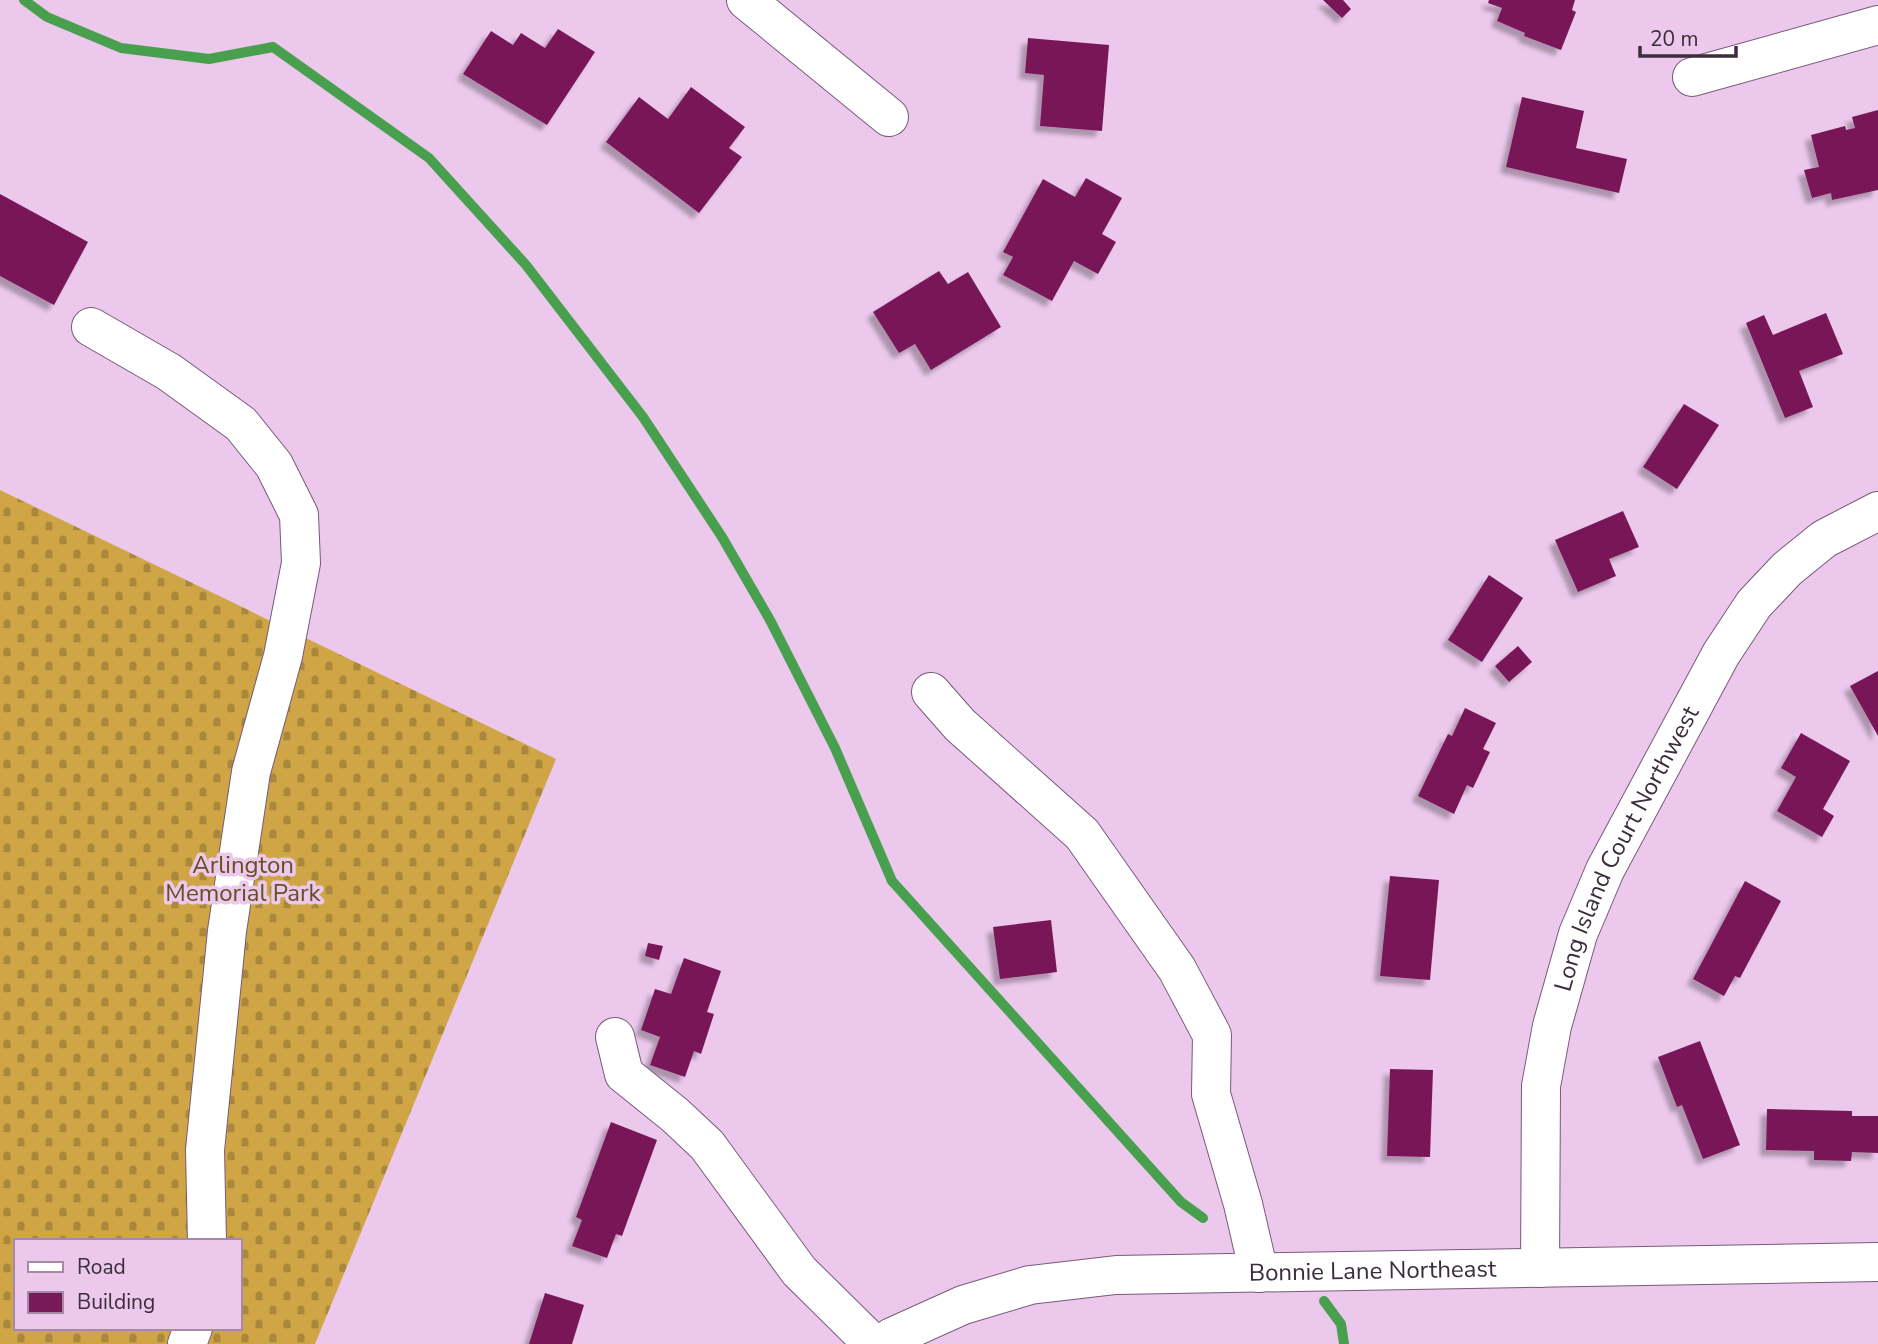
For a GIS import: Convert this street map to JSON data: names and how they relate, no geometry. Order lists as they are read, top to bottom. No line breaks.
{"streets":{"street":["Long Island Court Northwest","Bonnie Lane Northeast"]},"crossings":[["Long Island Court Northwest","Bonnie Lane Northeast"]],"parks":["Arlington Memorial Park"],"legend":["Road","Building"],"scale_bar":"20 m"}
